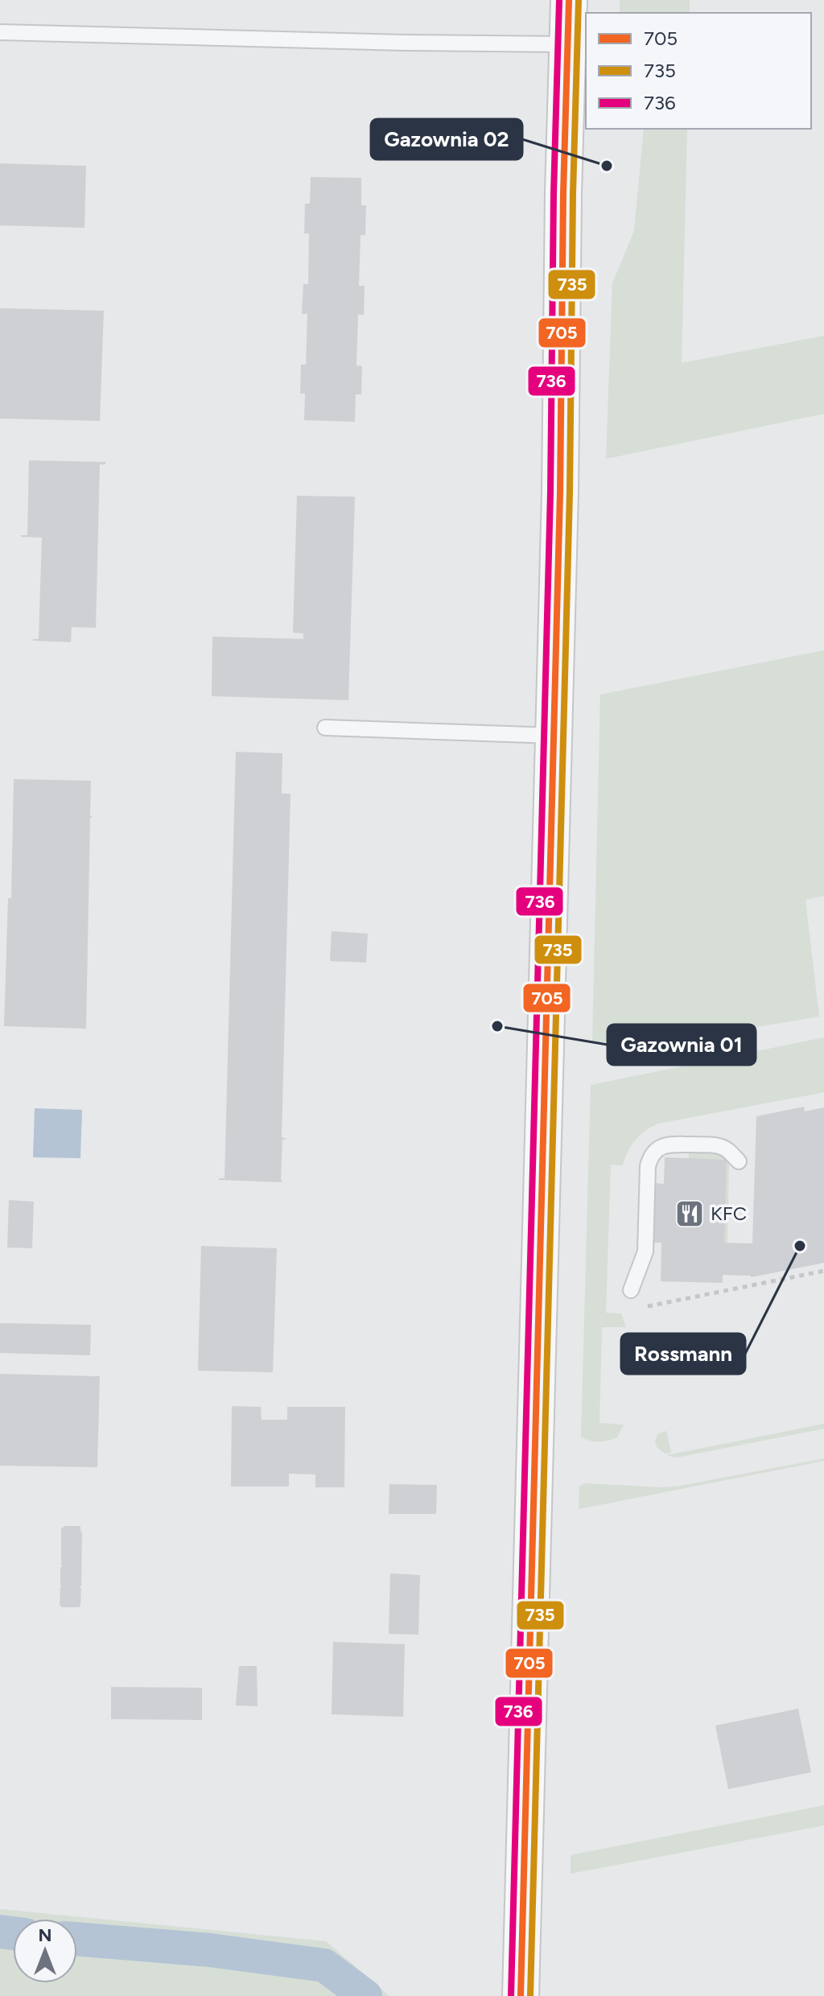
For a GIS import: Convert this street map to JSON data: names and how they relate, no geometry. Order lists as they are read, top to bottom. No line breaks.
{"places":{"other":["Gazownia 02","Gazownia 01","Rossmann"],"restaurant":["KFC"]},"lines":["transit line 705","transit line 735","transit line 736"],"legend":["705","735","736"],"north":"top"}
